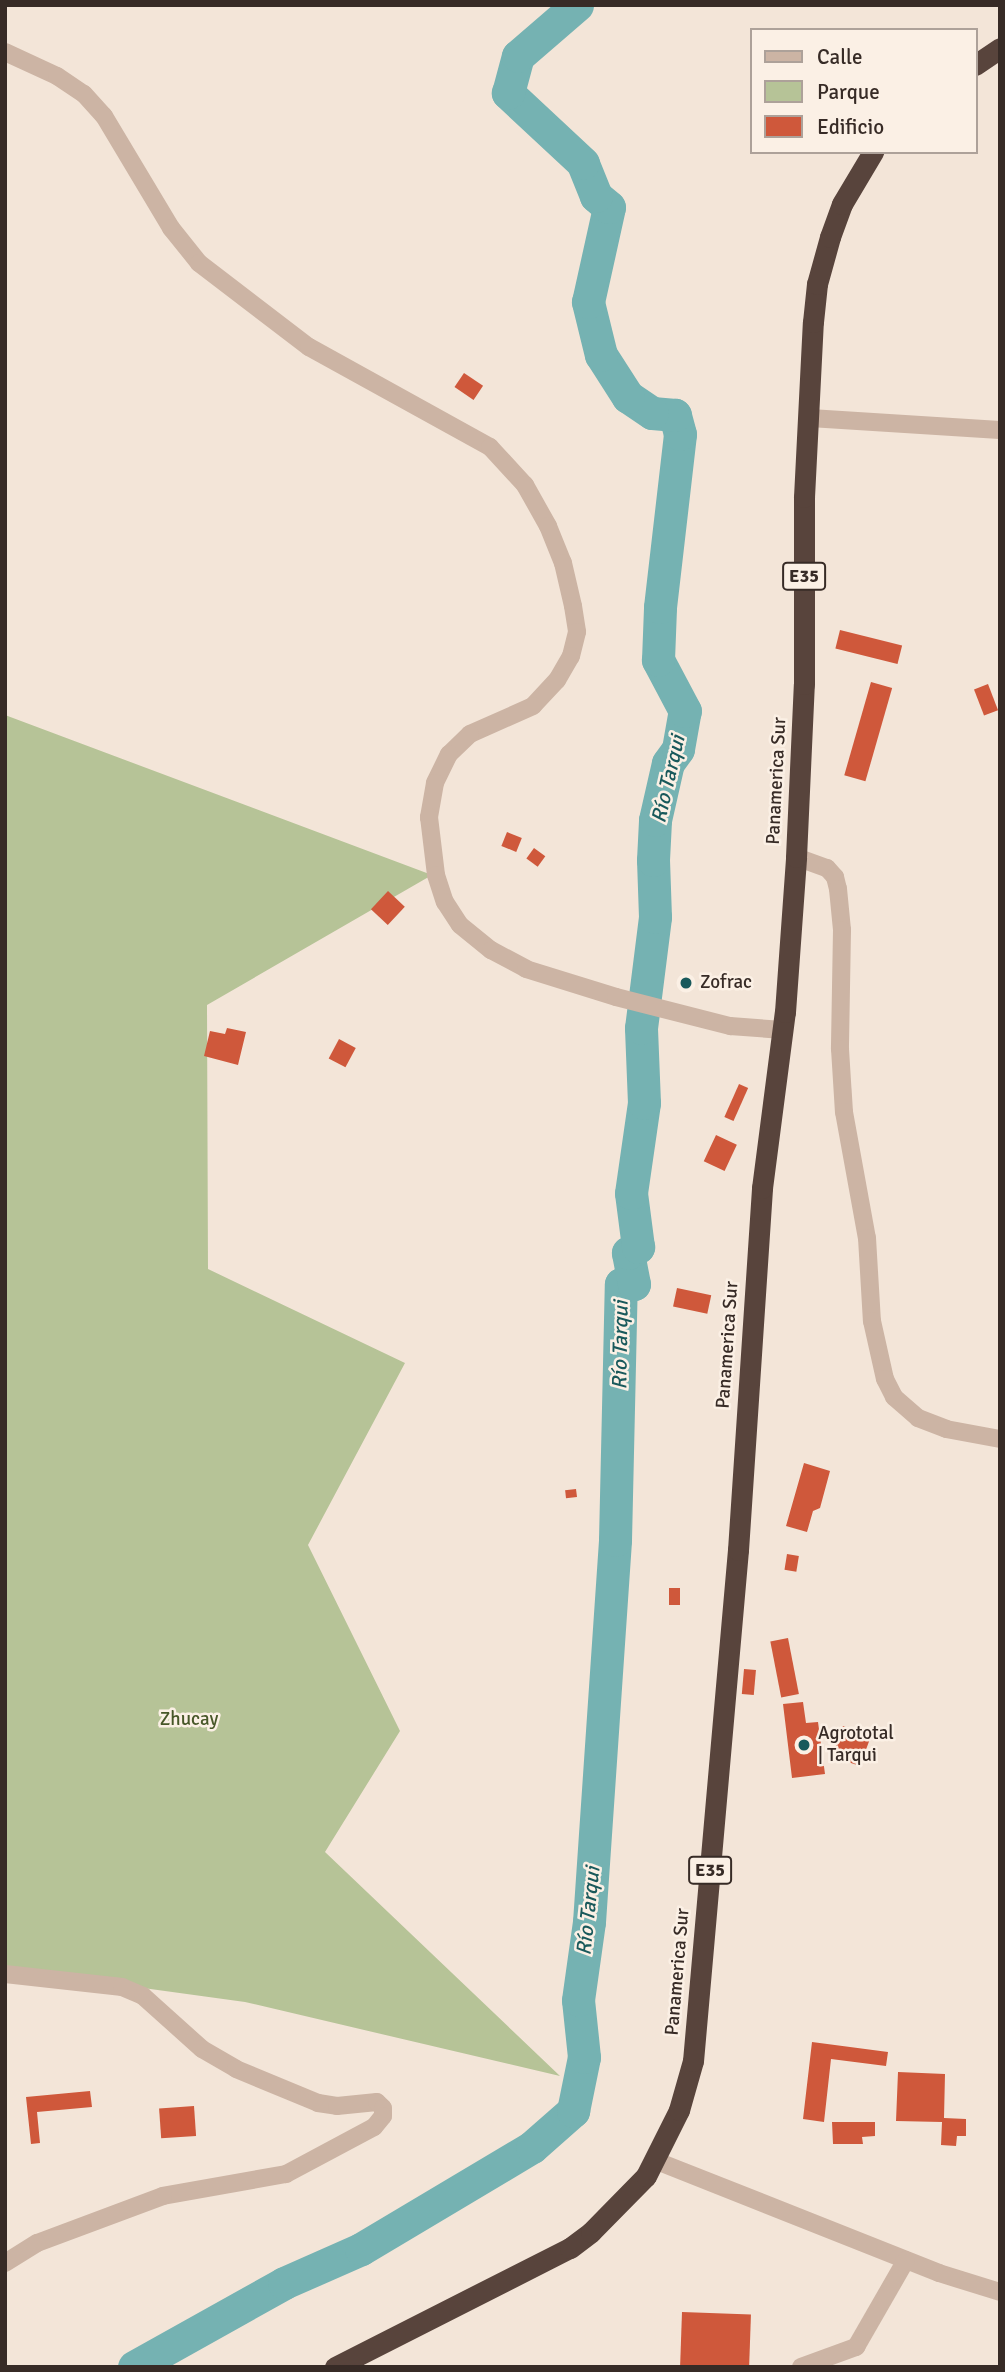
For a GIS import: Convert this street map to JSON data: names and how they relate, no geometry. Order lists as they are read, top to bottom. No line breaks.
{"streets":{"highway":["E35","Panamerica Sur"]},"water":["Río Tarqui"],"parks":["Zhucay"],"places":["Zofrac","Agrototal | Tarqui"],"legend":["Calle","Parque","Edificio"]}
